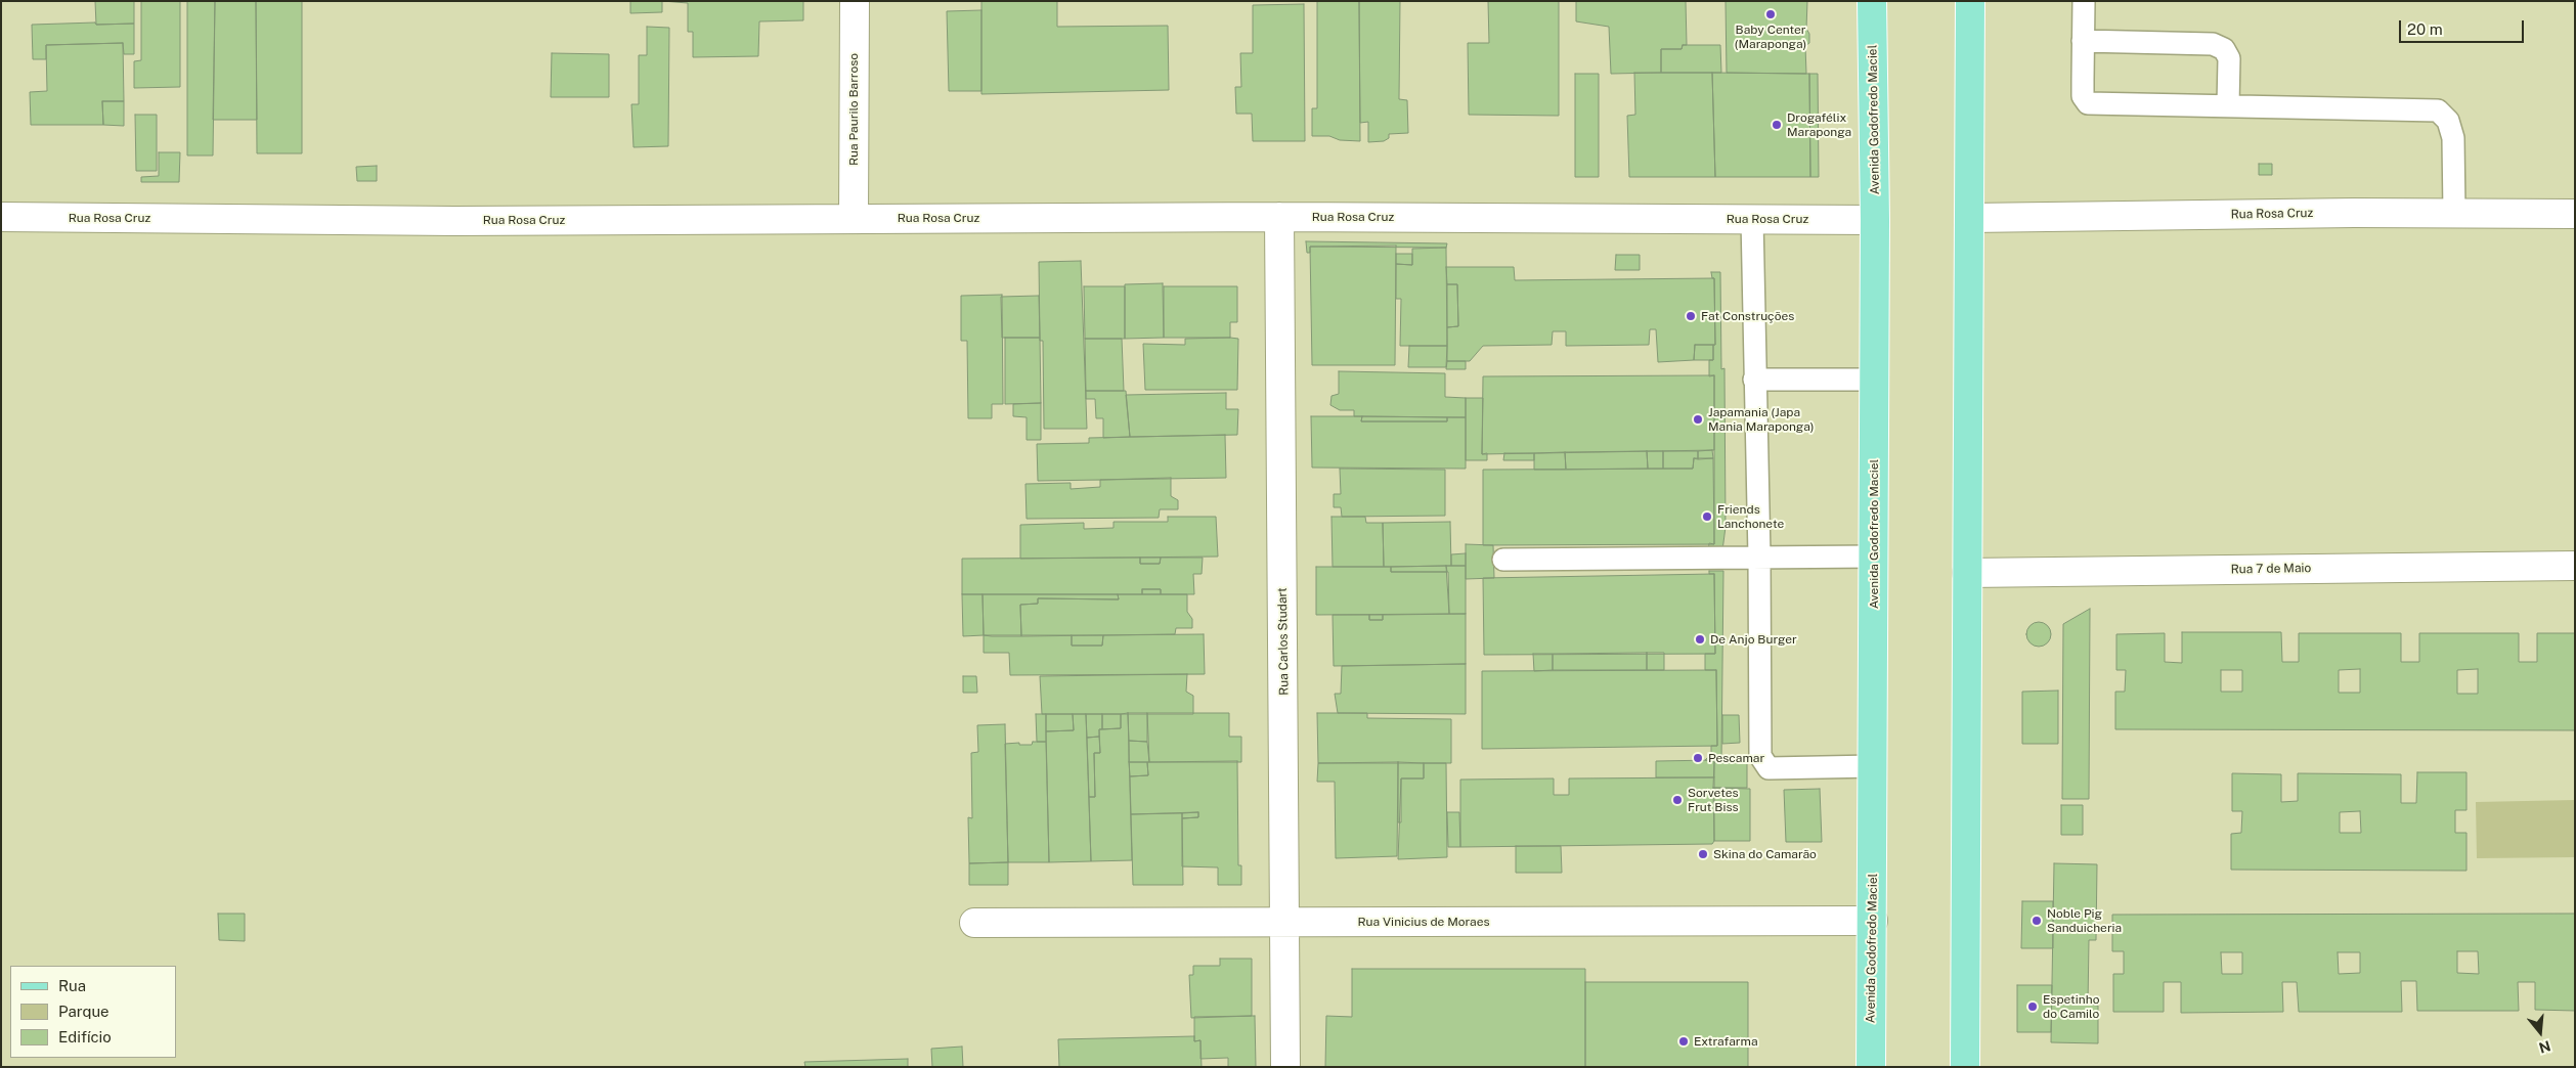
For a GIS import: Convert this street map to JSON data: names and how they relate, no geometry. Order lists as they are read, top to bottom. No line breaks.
{"streets":{"main road":["Avenida Godofredo Maciel"],"street":["Rua Paurilo Barroso","Rua Rosa Cruz","Rua 7 de Maio","Rua Carlos Studart","Rua Vinicius de Moraes"]},"crossings":[["Rua Paurilo Barroso","Rua Rosa Cruz"],["Avenida Godofredo Maciel","Rua Rosa Cruz"],["Avenida Godofredo Maciel","Rua Vinicius de Moraes"],["Rua Rosa Cruz","Rua Carlos Studart"],["Rua Carlos Studart","Rua Vinicius de Moraes"]],"places":["Baby Center (Maraponga)","Drogafélix Maraponga","Fat Construções","Japamania (Japa Mania Maraponga)","Friends Lanchonete","De Anjo Burger","Pescamar","Sorvetes Frut Biss","Skina do Camarão","Noble Pig Sanduicheria","Espetinho do Camilo","Extrafarma"],"legend":["Rua","Parque","Edifício"],"scale_bar":"20 m","north":"bottom"}
